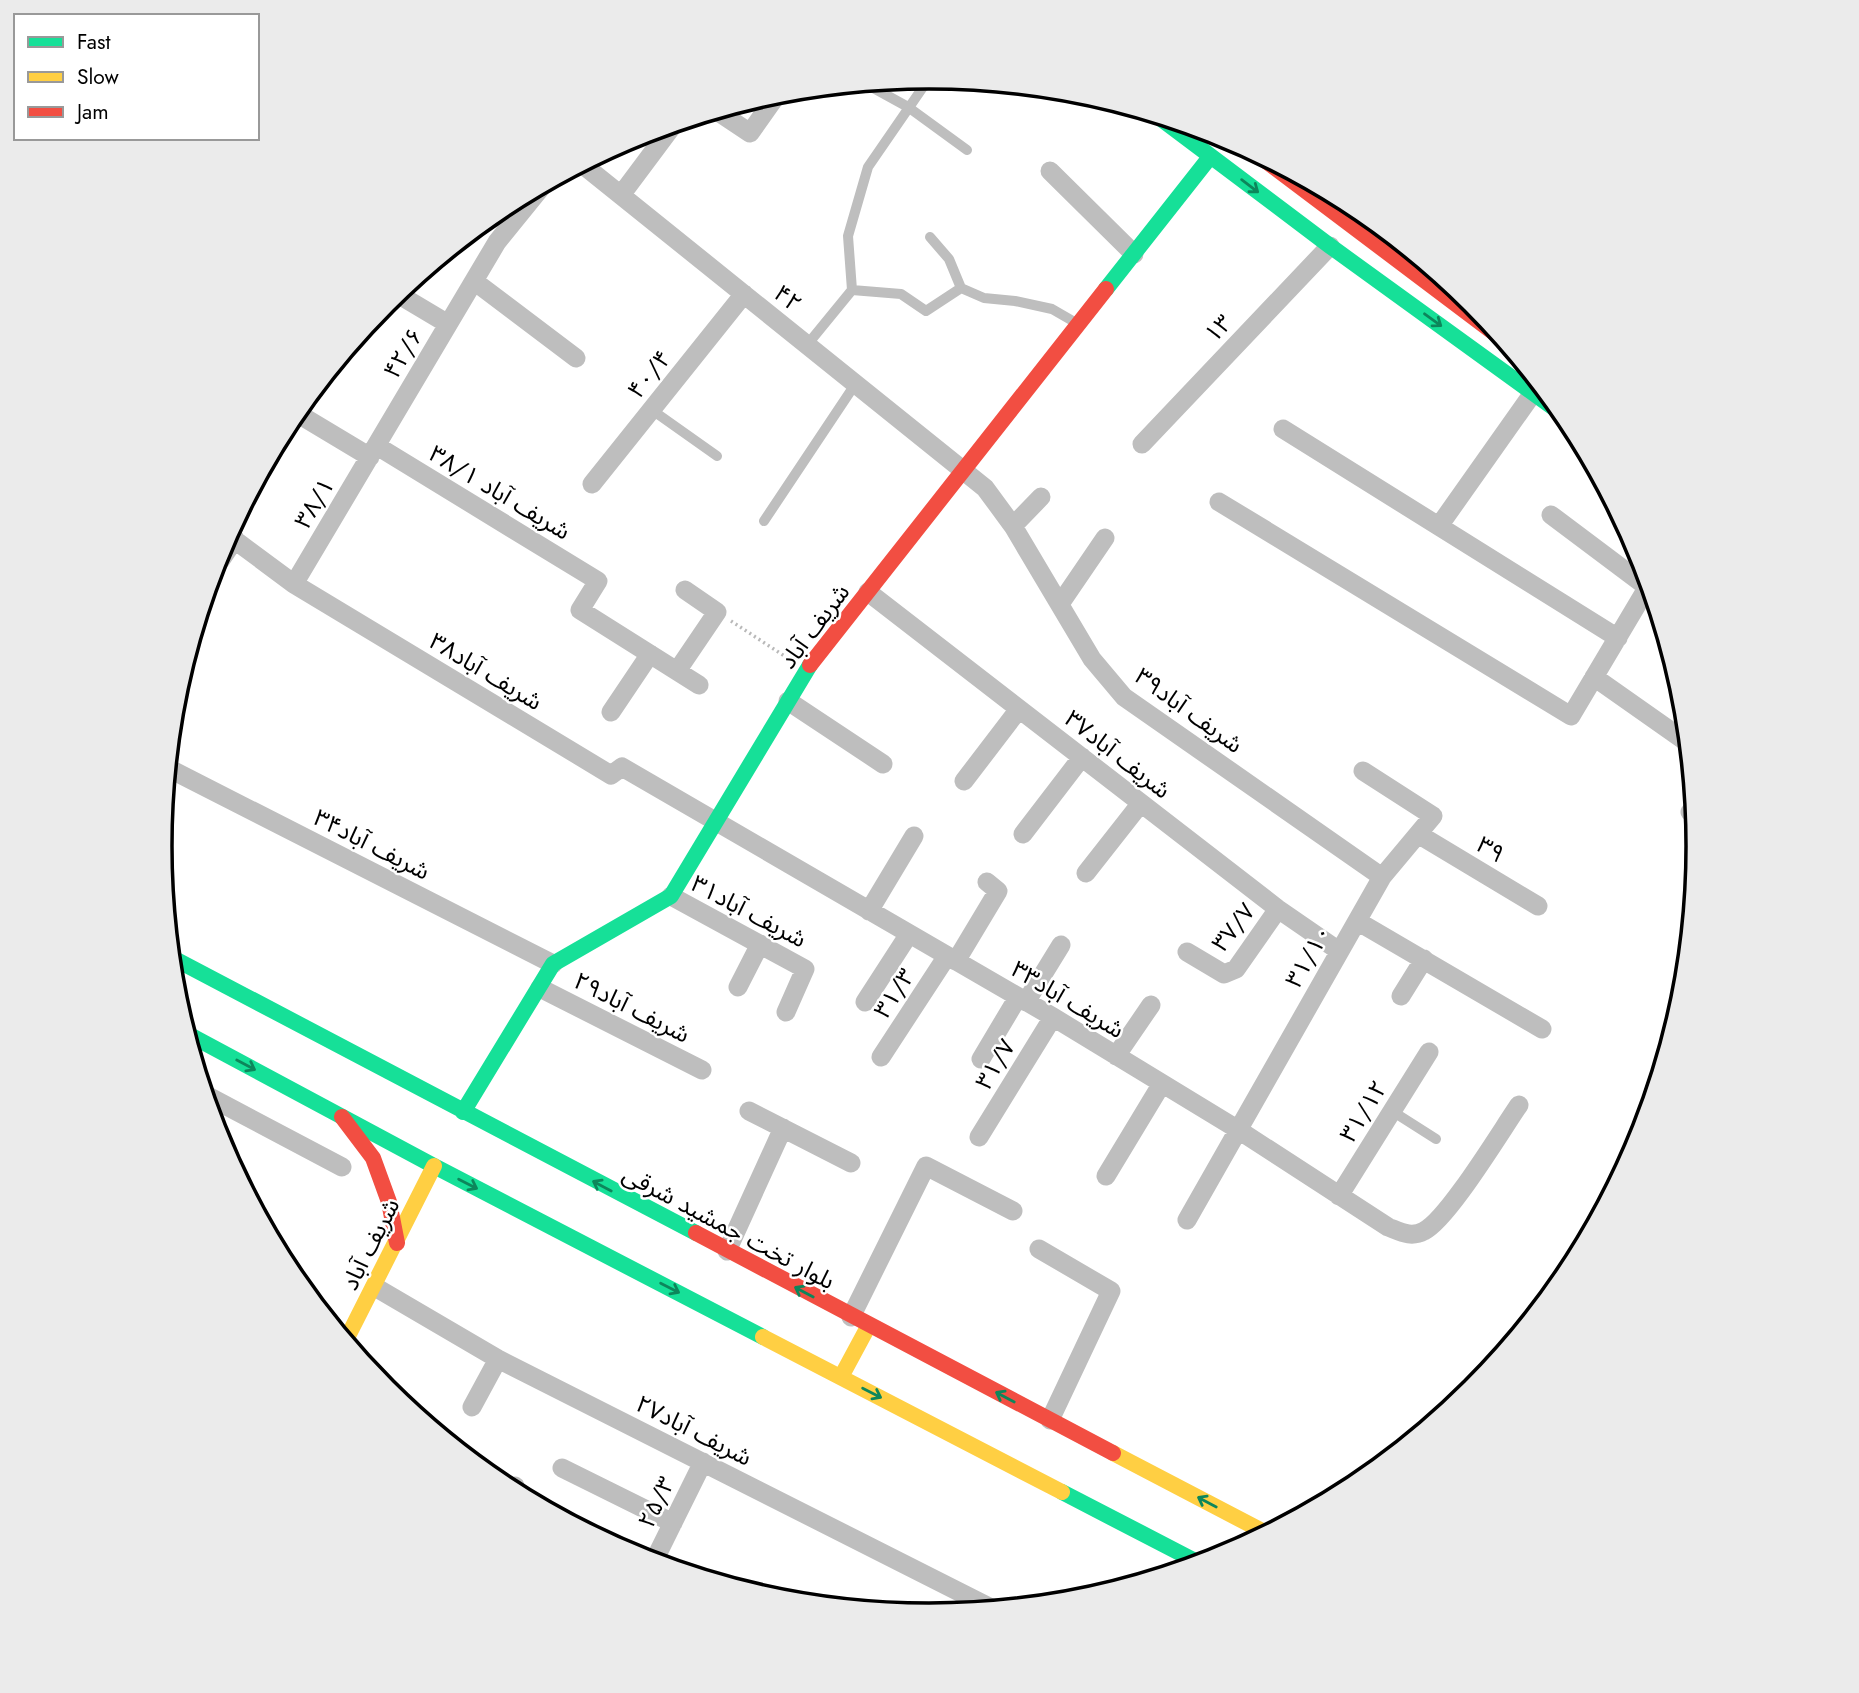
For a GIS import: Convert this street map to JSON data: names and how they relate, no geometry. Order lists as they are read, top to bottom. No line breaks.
{"streets":{"main road":["شریف آباد","بلوار تخت جمشید شرقی"],"street":["۴۲","۱۳","۴۲/۶","۴۰/۴","۳۸/۱ شریف آباد","۳۸/۱","شریف آباد۳۸","شریف آباد۳۹","شریف آباد۳۷","شریف آباد۳۴","۳۹","شریف آباد۳۱","۳۷/۷","۳۱/۱۰","۳۱/۳","شریف آباد۳۳","شریف آباد۲۹","۳۱/۷","۳۱/۱۲","شریف آباد۲۷","۲۵/۳"]},"crossings":[["۴۲","۴۰/۴"],["۴۲","شریف آباد"],["۴۲","شریف آباد۳۹"],["۴۲/۶","۳۸/۱ شریف آباد"],["۴۲/۶","۳۸/۱"],["۳۸/۱ شریف آباد","۳۸/۱"],["۳۸/۱","شریف آباد۳۸"],["شریف آباد","شریف آباد۳۸"],["شریف آباد","شریف آباد۳۹"],["شریف آباد","شریف آباد۳۷"],["شریف آباد","شریف آباد۳۴"],["شریف آباد","شریف آباد۳۱"],["شریف آباد","شریف آباد۳۳"],["شریف آباد","شریف آباد۲۷"],["شریف آباد۳۸","شریف آباد۳۳"],["شریف آباد۳۹","۳۱/۱۰"],["شریف آباد۳۷","۳۷/۷"],["شریف آباد۳۷","۳۱/۱۰"],["۳۹","۳۱/۱۰"],["۳۱/۱۰","شریف آباد۳۳"],["۳۱/۳","شریف آباد۳۳"],["شریف آباد۳۳","۳۱/۷"],["شریف آباد۳۳","۳۱/۱۲"],["شریف آباد۲۷","۲۵/۳"]],"legend":["Fast","Slow","Jam"]}
